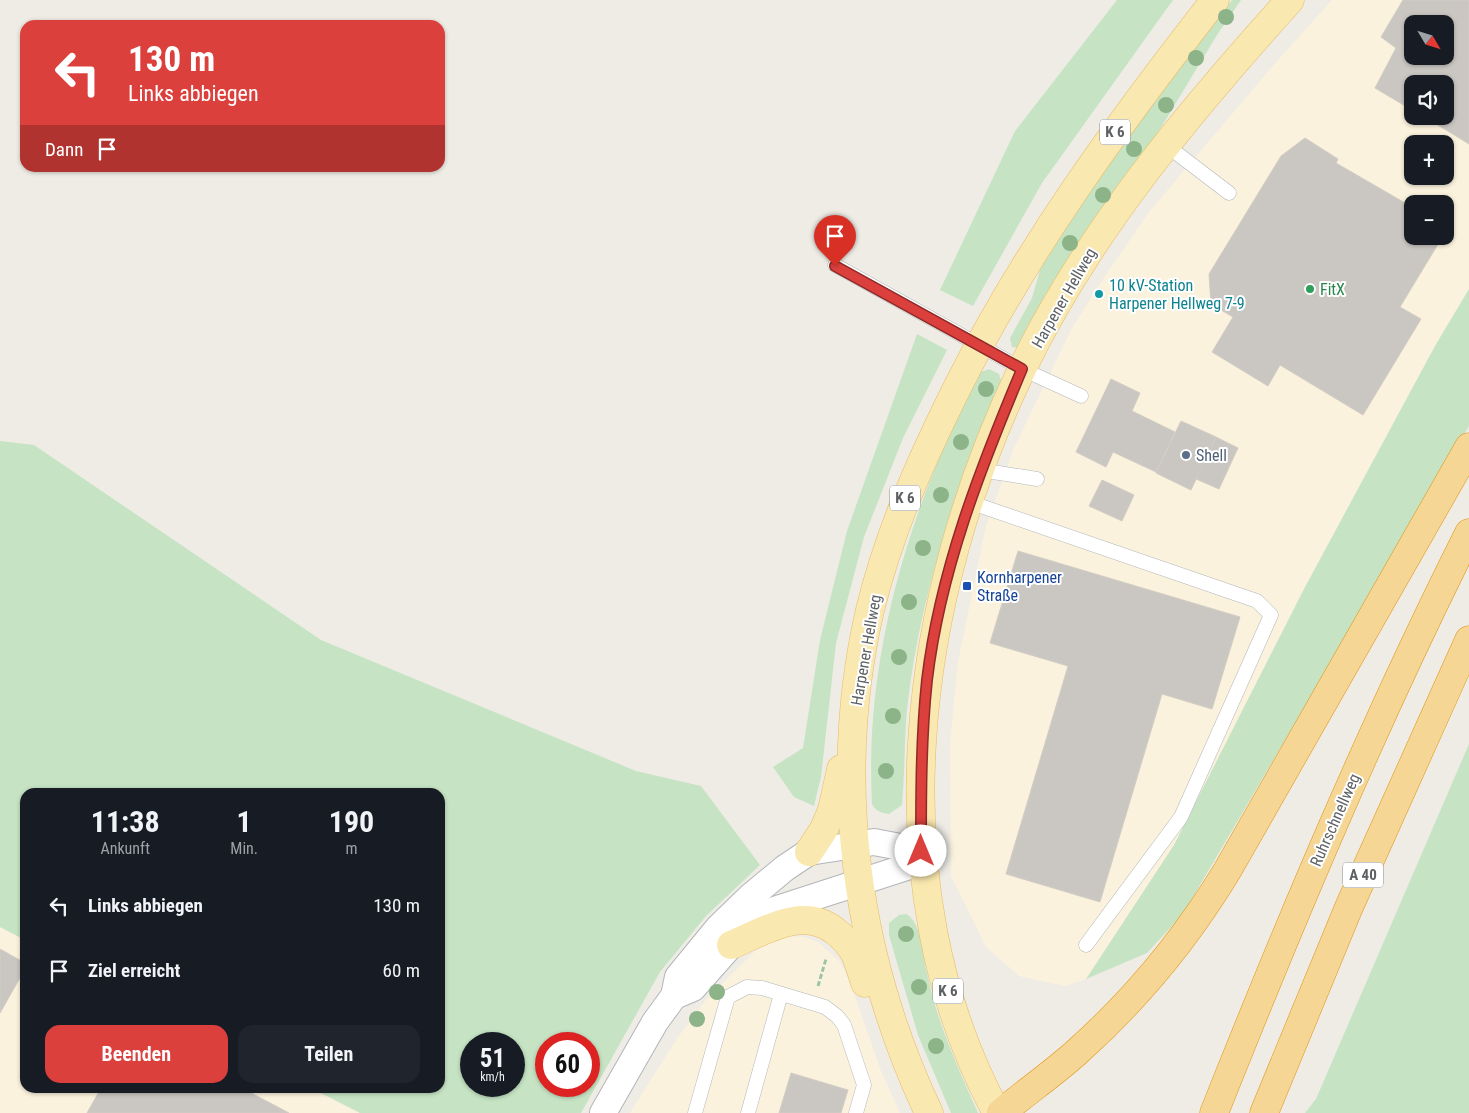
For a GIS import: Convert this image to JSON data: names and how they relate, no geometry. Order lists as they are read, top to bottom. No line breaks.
{"streets":{"highway":["Ruhrschnellweg","A 40"],"main road":["K 6","Harpener Hellweg"]},"places":{"other":["FitX","10 kV-Station Harpener Hellweg 7-9","Shell"],"transit":["Kornharpener Straße"]},"north":"bottom right","page":{"map_buttons":["+","−"],"turn":["130 m","Links abbiegen"],"then":"Dann","eta":["11:38","Ankunft","1","Min.","190","m"],"list":[{"name":"Links abbiegen","value":"130 m"},{"name":"Ziel erreicht","value":"60 m"}],"buttons":["Beenden","Teilen"],"speed":"51 km/h","limit":"60"}}
